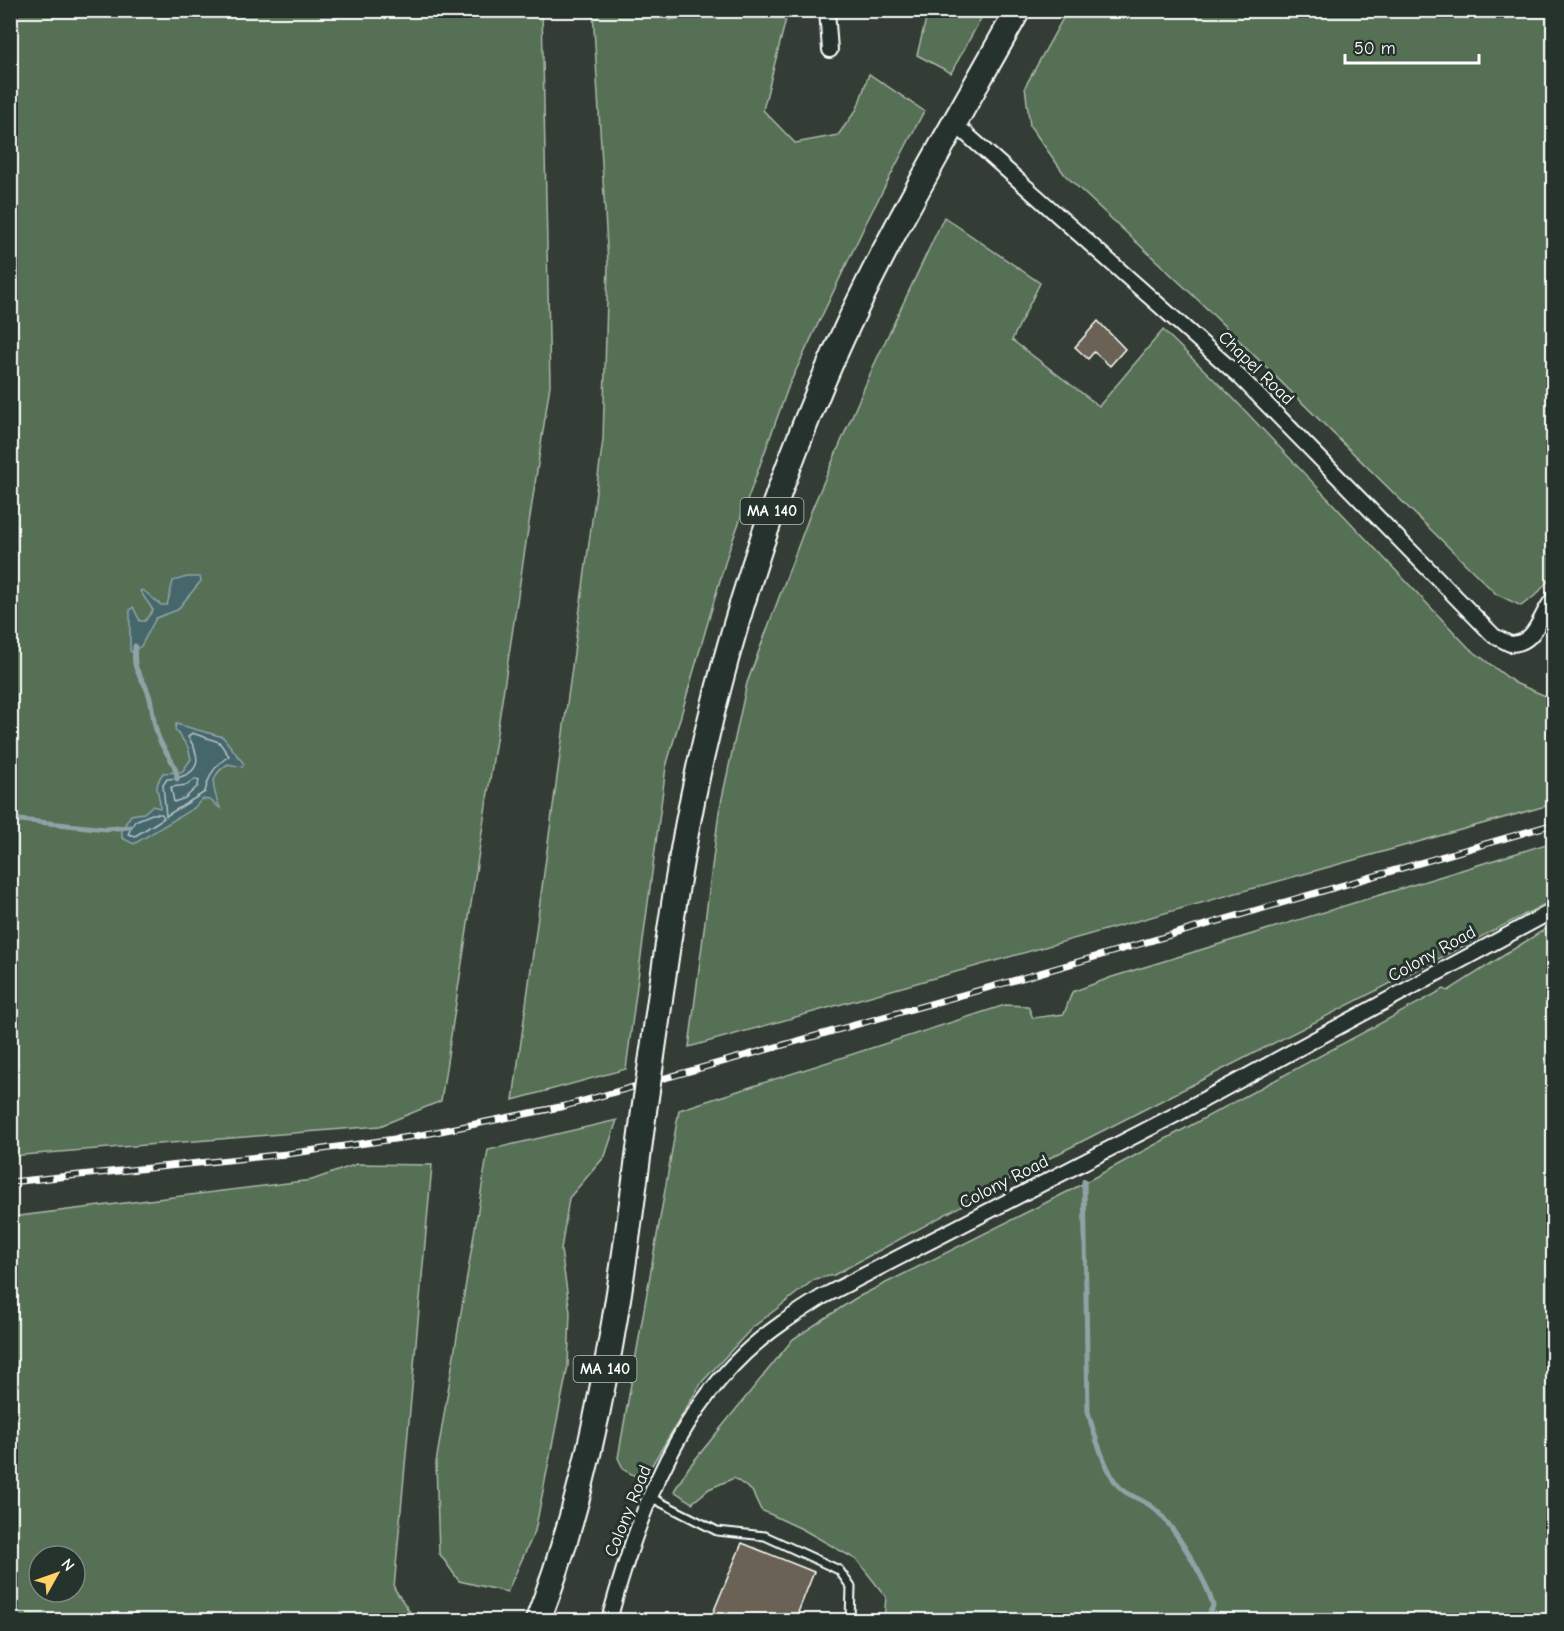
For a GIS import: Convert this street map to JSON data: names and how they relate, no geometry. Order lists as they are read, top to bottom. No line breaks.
{"streets":{"highway":["MA 140"],"street":["Chapel Road","Colony Road"]},"crossings":[["Chapel Road","MA 140"]],"scale_bar":"50 m","north":"top right"}
